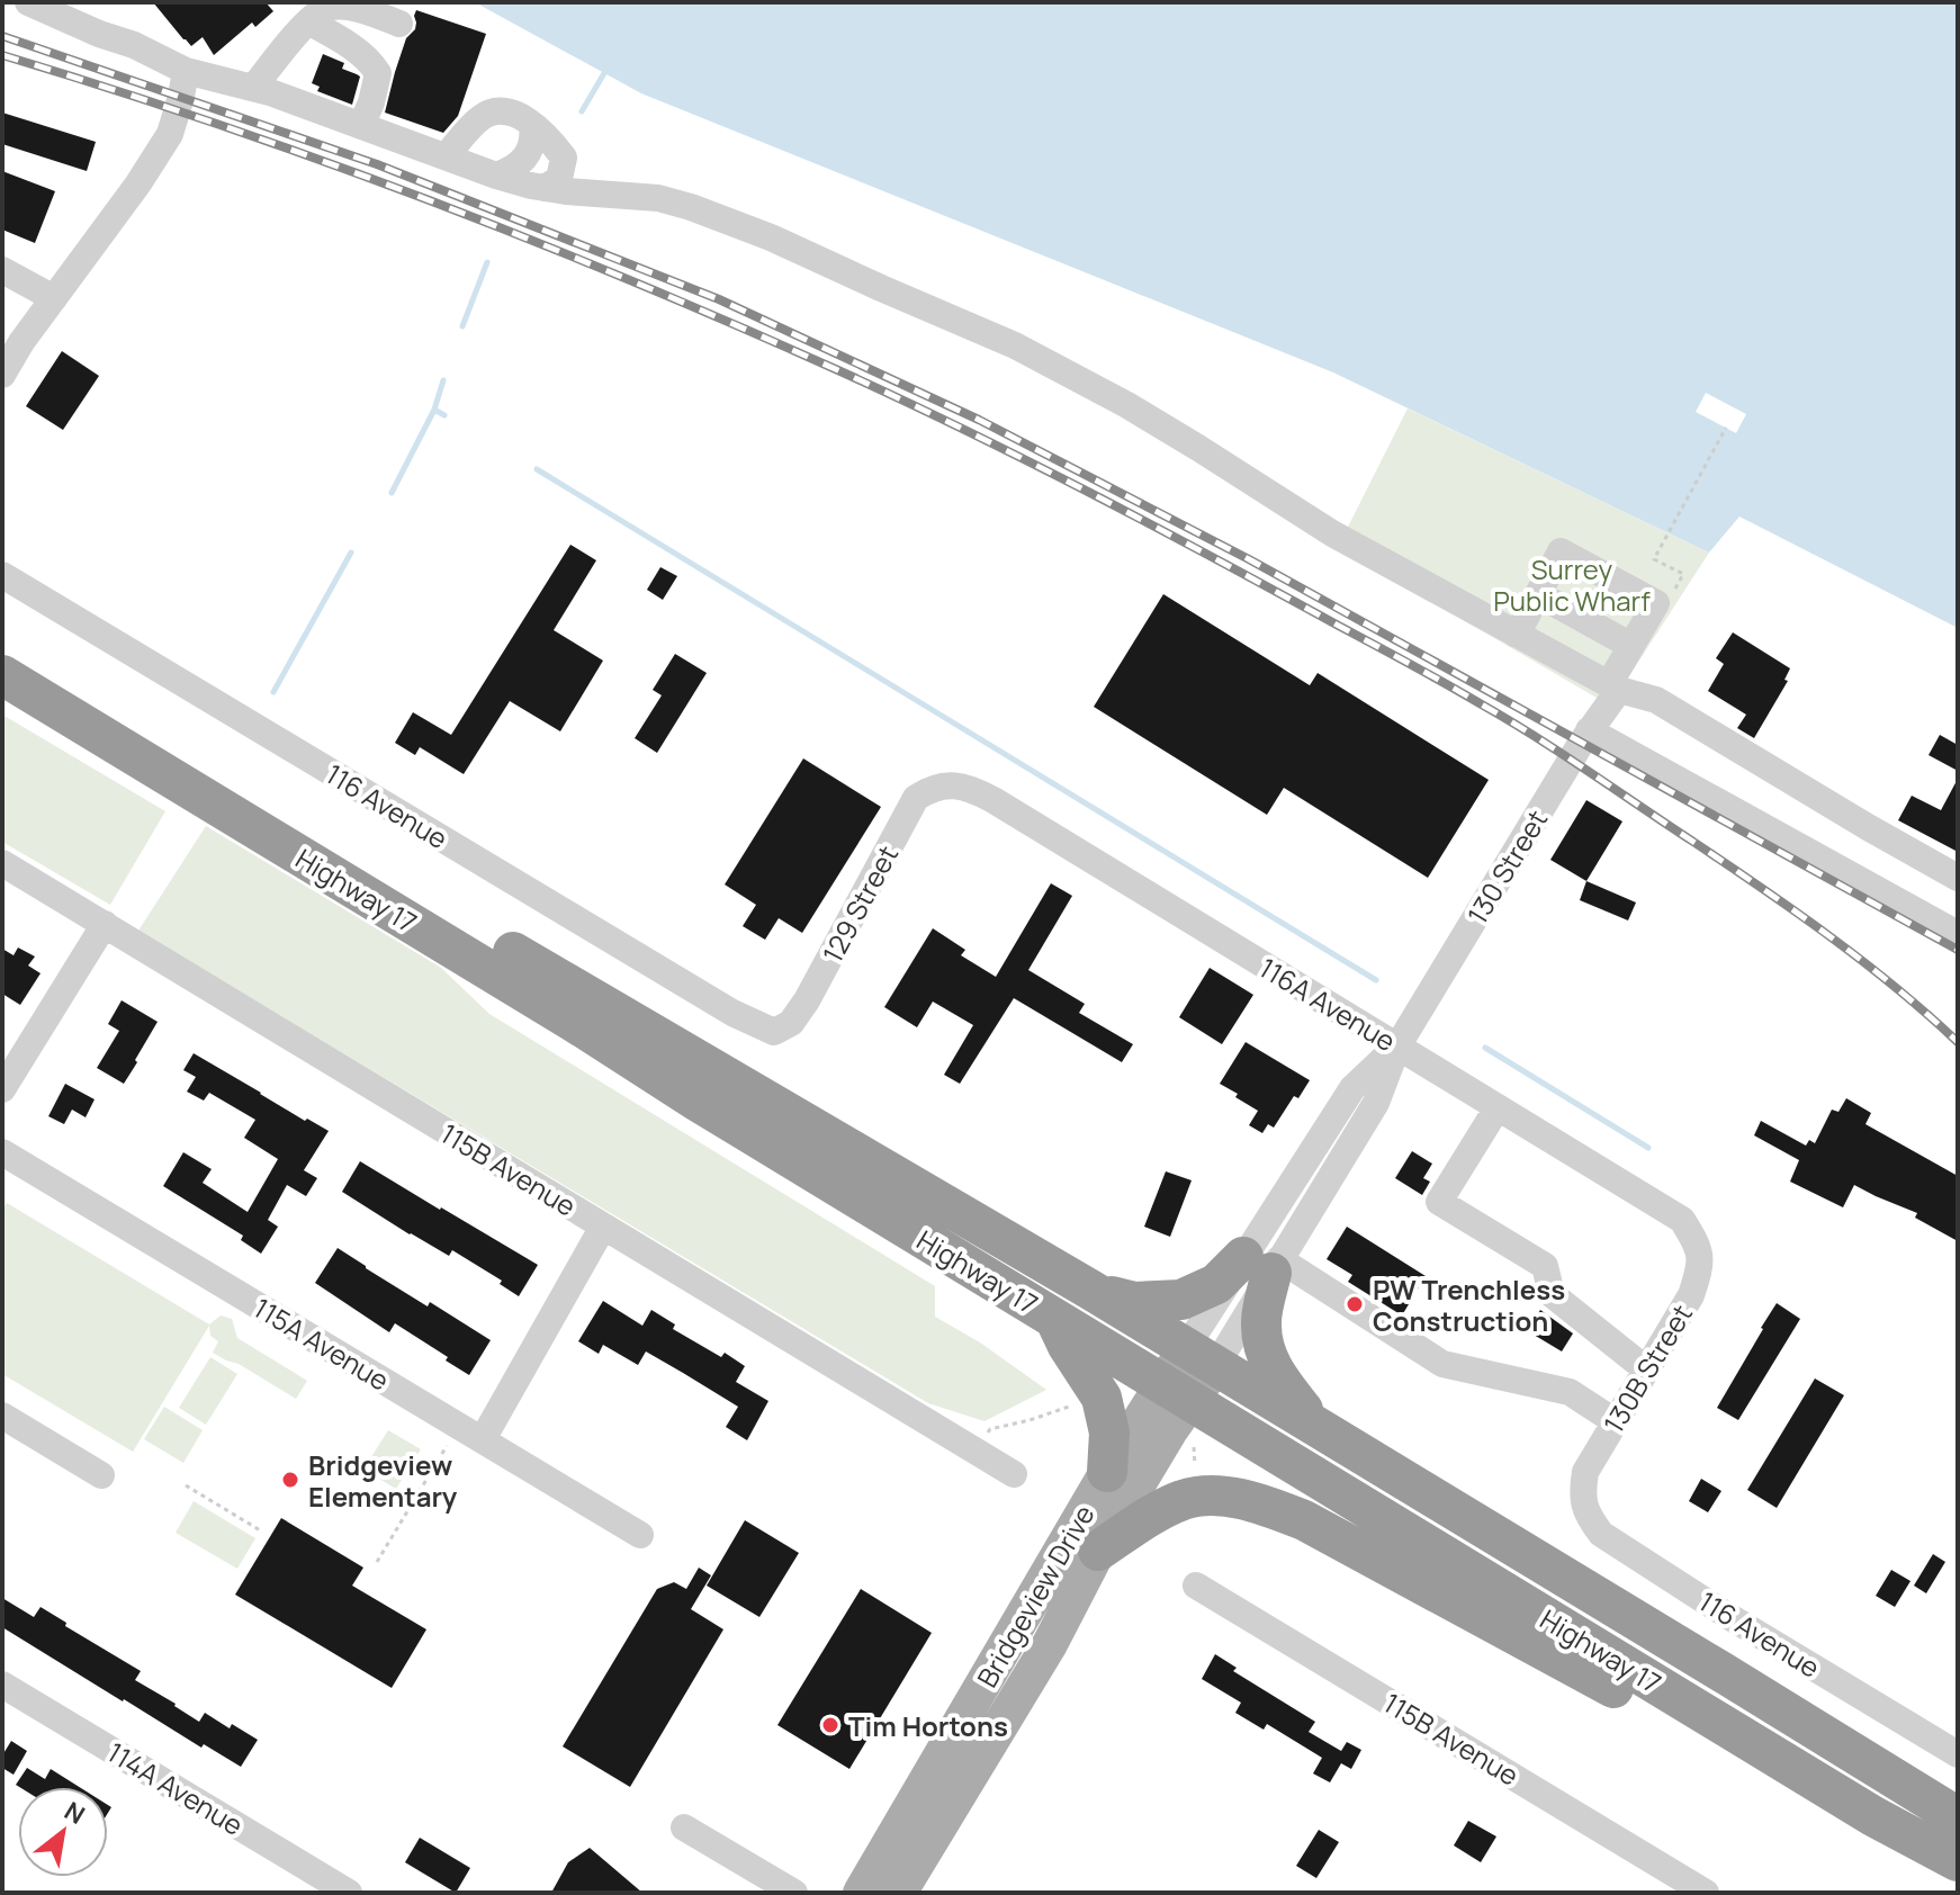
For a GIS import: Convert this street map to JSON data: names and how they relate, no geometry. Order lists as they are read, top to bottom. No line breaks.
{"streets":{"highway":["Highway 17"],"main road":["Bridgeview Drive"],"street":["116 Avenue","130 Street","129 Street","116A Avenue","115B Avenue","115A Avenue","130B Street","114A Avenue"]},"crossings":[["116 Avenue","129 Street"],["116 Avenue","130B Street"],["130 Street","Highway 17"],["130 Street","116A Avenue"],["130 Street","Bridgeview Drive"],["Highway 17","Bridgeview Drive"],["129 Street","116A Avenue"],["116A Avenue","130B Street"]],"parks":["Surrey Public Wharf"],"places":["PW Trenchless Construction","Bridgeview Elementary","Tim Hortons"],"north":"top right"}
